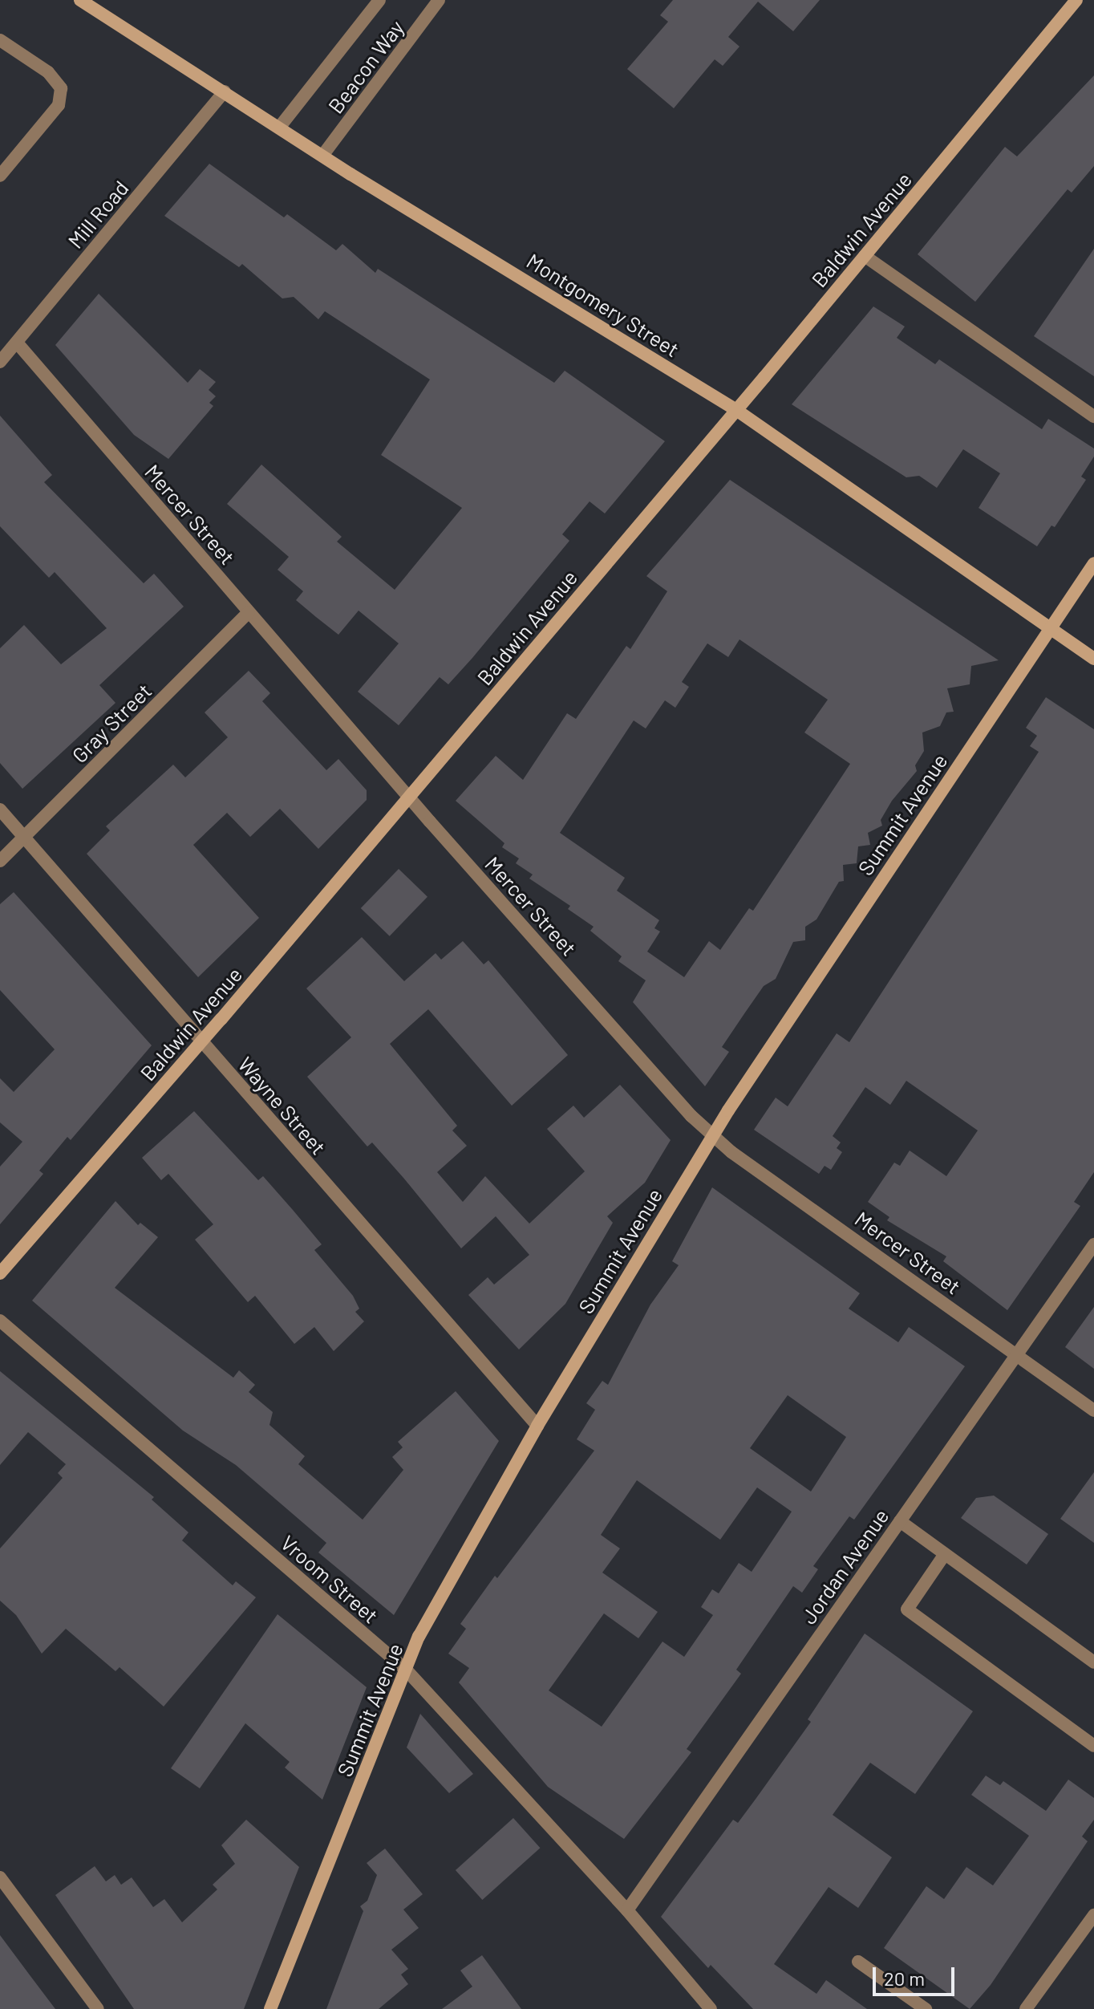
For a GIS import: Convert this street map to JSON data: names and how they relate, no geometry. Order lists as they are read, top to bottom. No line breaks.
{"streets":{"main road":["Baldwin Avenue","Montgomery Street","Summit Avenue"],"street":["Beacon Way","Mill Road","Mercer Street","Gray Street","Wayne Street","Jordan Avenue","Vroom Street"]},"crossings":[["Beacon Way","Montgomery Street"],["Mill Road","Montgomery Street"],["Mill Road","Mercer Street"],["Baldwin Avenue","Montgomery Street"],["Baldwin Avenue","Mercer Street"],["Baldwin Avenue","Wayne Street"],["Montgomery Street","Summit Avenue"],["Mercer Street","Gray Street"],["Mercer Street","Summit Avenue"],["Mercer Street","Jordan Avenue"],["Gray Street","Wayne Street"],["Summit Avenue","Wayne Street"],["Summit Avenue","Vroom Street"],["Jordan Avenue","Vroom Street"]],"scale_bar":"20 m"}
